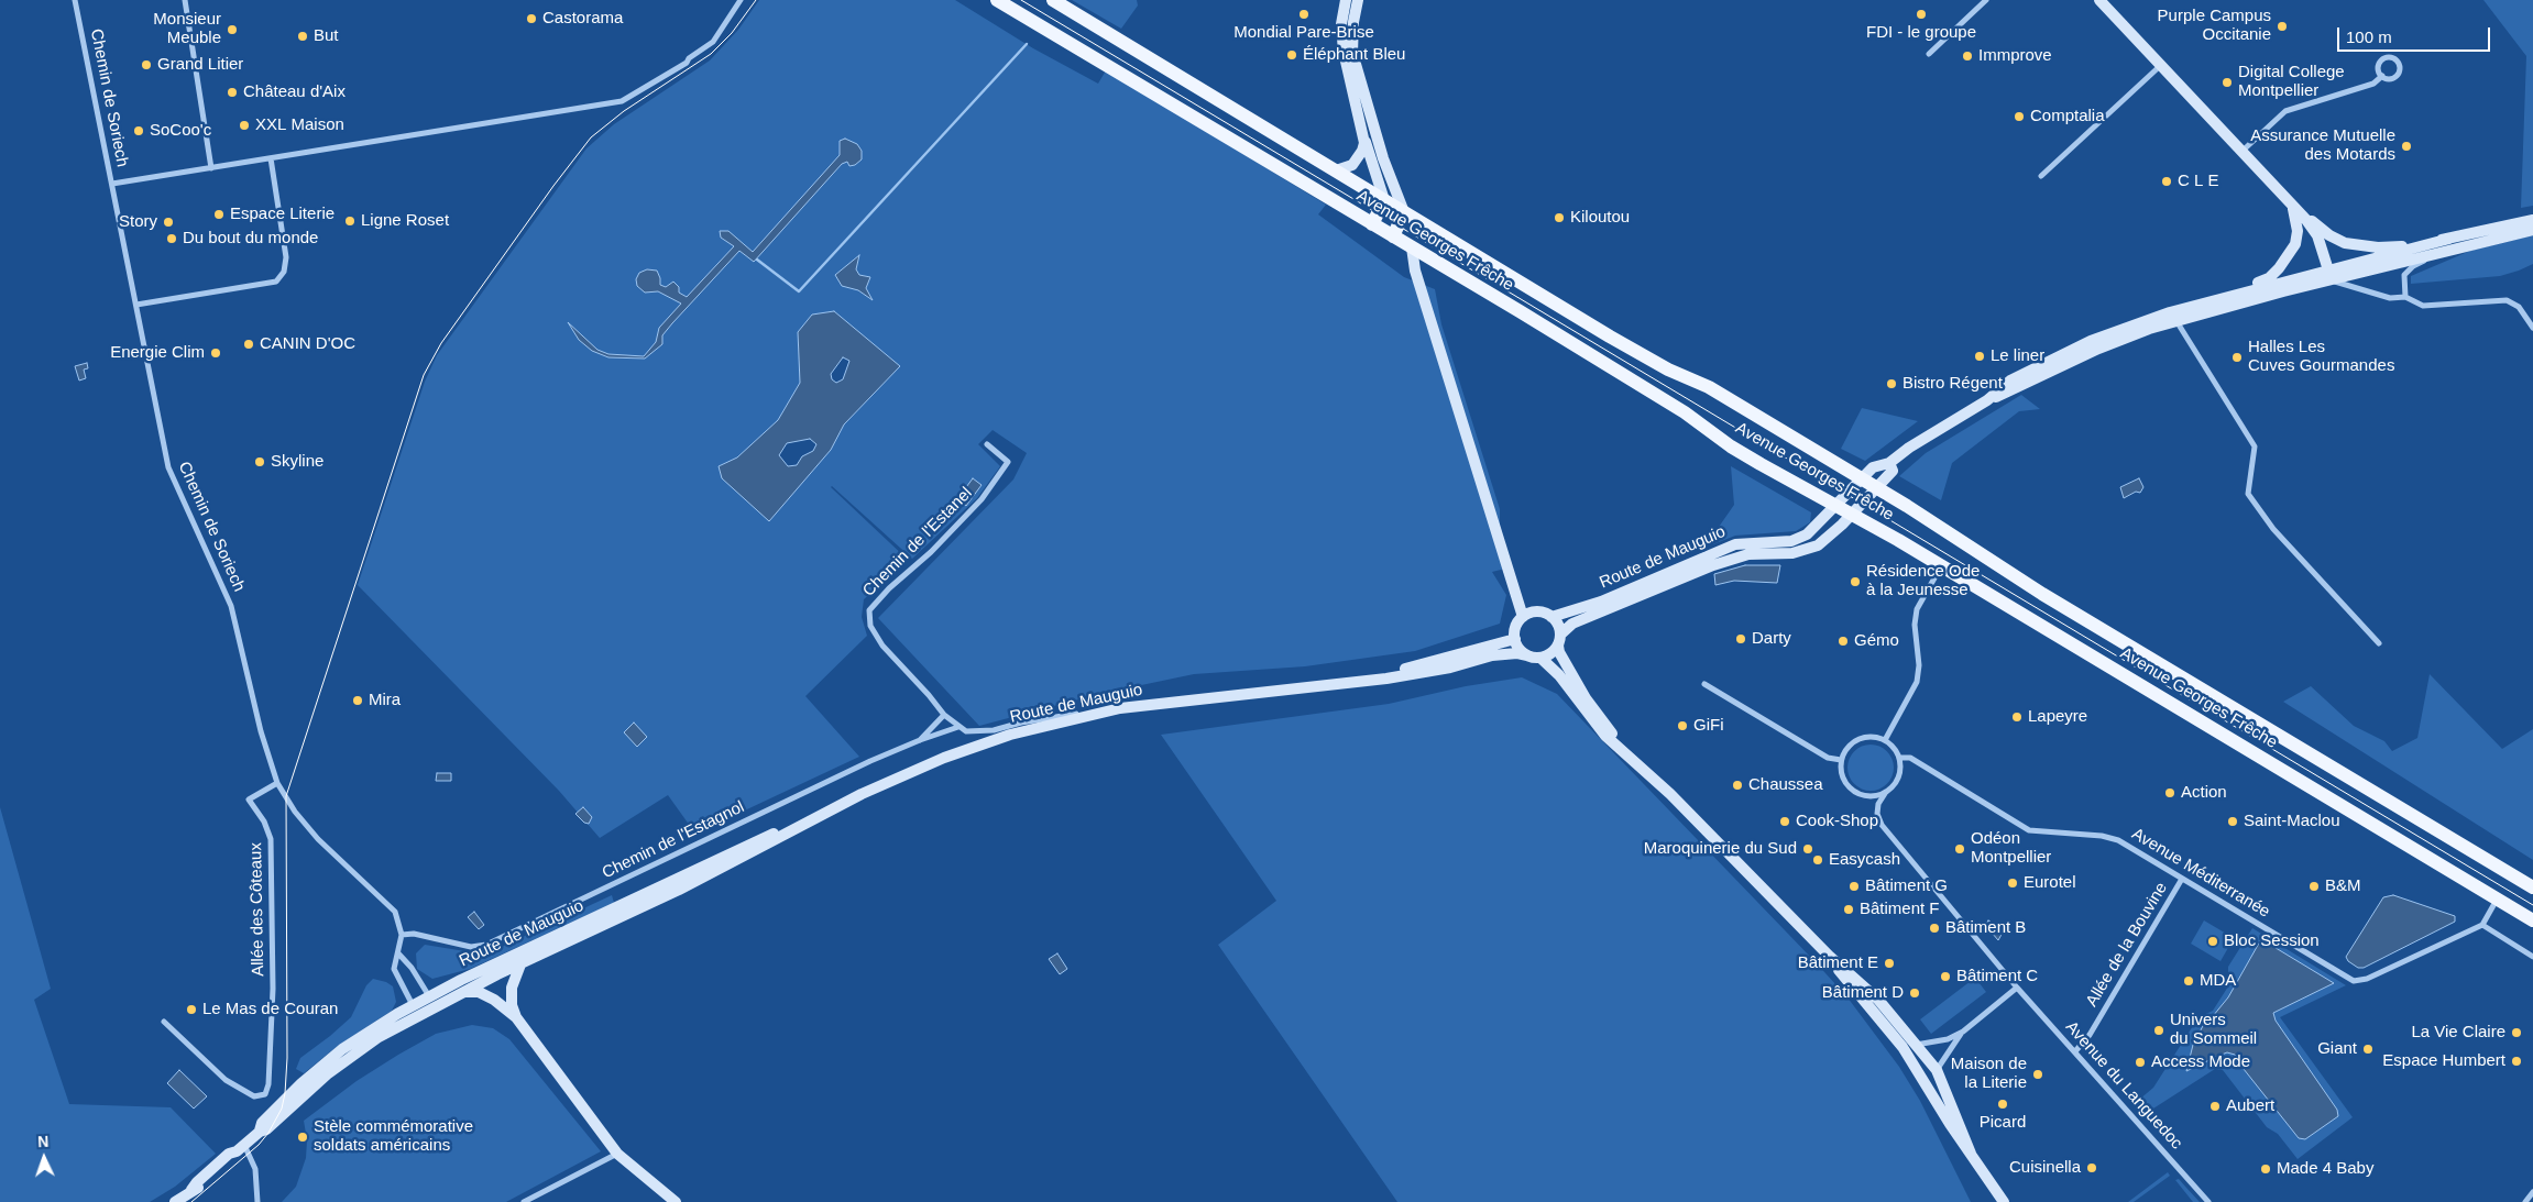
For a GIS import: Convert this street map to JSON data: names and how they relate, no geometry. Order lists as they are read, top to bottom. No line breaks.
{"streets":{"main road":["Avenue Georges Frêche","Route de Mauguio"],"street":["Chemin de Soriech","Chemin de l'Estanel","Chemin de l'Estagnol","Avenue Méditerranée","Allée des Côteaux","Allée de la Bouvine","Avenue du Languedoc"]},"crossings":[["Chemin de Soriech","Chemin de l'Estagnol"],["Chemin de Soriech","Allée des Côteaux"],["Avenue Georges Frêche","Route de Mauguio"],["Chemin de l'Estanel","Chemin de l'Estagnol"],["Route de Mauguio","Chemin de l'Estagnol"],["Avenue Méditerranée","Allée de la Bouvine"],["Avenue Méditerranée","Avenue du Languedoc"],["Allée de la Bouvine","Avenue du Languedoc"]],"places":["Mondial Pare-Brise","FDI - le groupe","Castorama","Purple Campus Occitanie","Monsieur Meuble","But","Éléphant Bleu","Immprove","Grand Litier","Digital College Montpellier","Château d'Aix","Comptalia","XXL Maison","SoCoo'c","Assurance Mutuelle des Motards","C L E","Espace Literie","Kiloutou","Ligne Roset","Story","Du bout du monde","CANIN D'OC","Energie Clim","Le liner","Halles Les Cuves Gourmandes","Bistro Régent","Skyline","Résidence Ode à la Jeunesse","Darty","Gémo","Mira","Lapeyre","GiFi","Chaussea","Action","Cook-Shop","Saint-Maclou","Maroquinerie du Sud","Odéon Montpellier","Easycash","Eurotel","Bâtiment G","B&M","Bâtiment F","Bâtiment B","Bloc Session","Bâtiment E","Bâtiment C","MDA","Bâtiment D","Le Mas de Couran","Univers du Sommeil","La Vie Claire","Giant","Espace Humbert","Access Mode","Maison de la Literie","Picard","Aubert","Stèle commémorative soldats américains","Cuisinella","Made 4 Baby"],"scale_bar":"100 m","north":"top"}
